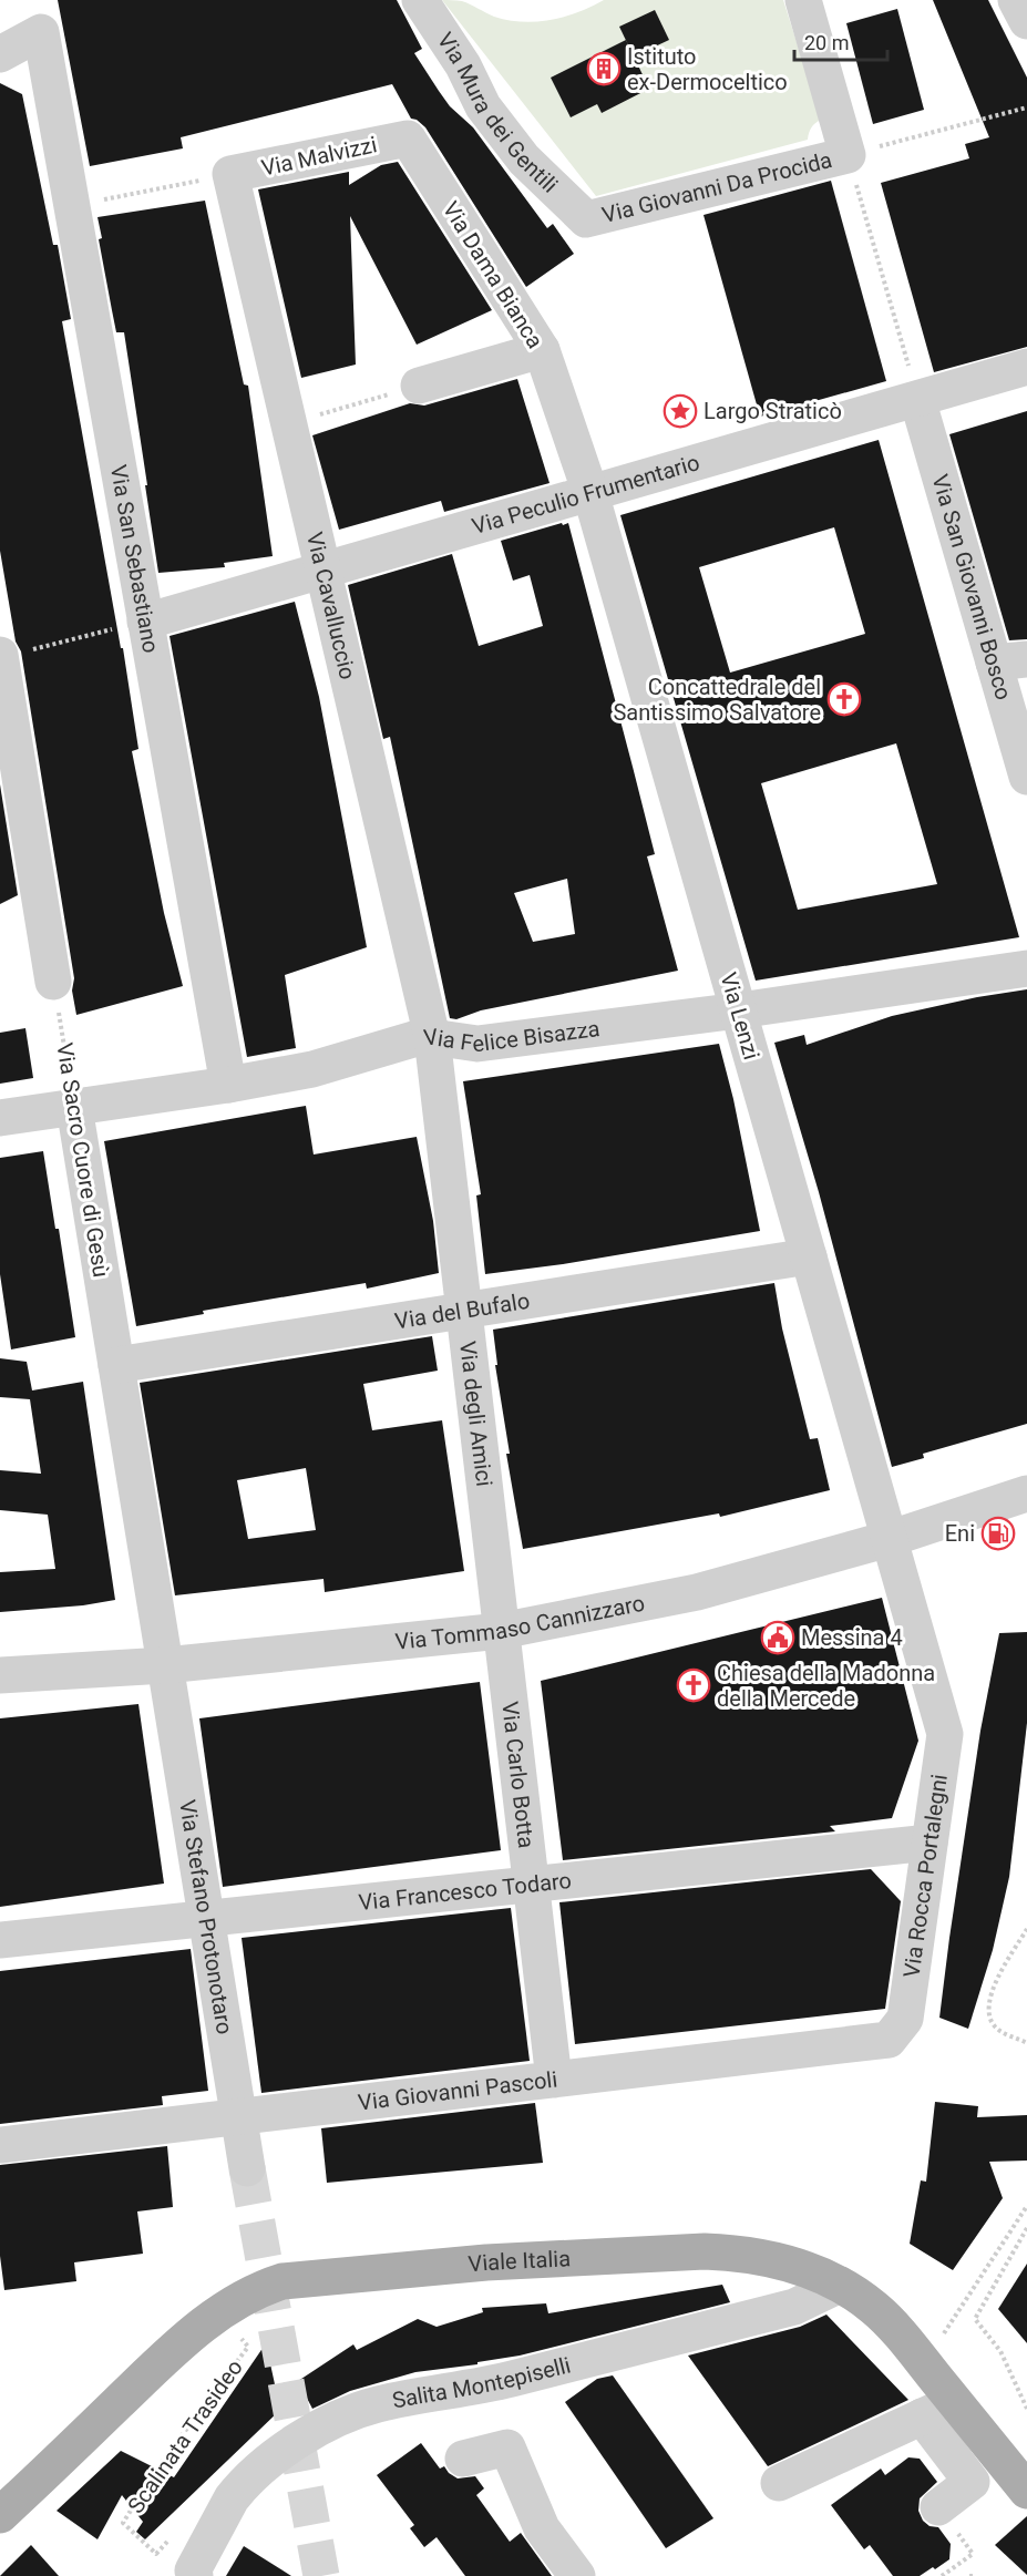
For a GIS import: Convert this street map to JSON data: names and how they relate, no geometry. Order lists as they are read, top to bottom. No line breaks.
{"streets":{"main road":["Viale Italia"],"street":["Via Mura dei Gentili","Via Malvizzi","Via Giovanni Da Procida","Via Dama Bianca","Via Peculio Frumentario","Via San Sebastiano","Via San Giovanni Bosco","Via Cavalluccio","Via Lenzi","Via Felice Bisazza","Via Sacro Cuore di Gesù","Via del Bufalo","Via degli Amici","Via Tommaso Cannizzaro","Via Carlo Botta","Via Rocca Portalegni","Via Francesco Todaro","Via Stefano Protonotaro","Via Giovanni Pascoli","Salita Montepiselli"],"path":["Scalinata Trasideo"]},"crossings":[["Via Mura dei Gentili","Via Giovanni Da Procida"],["Via Malvizzi","Via Dama Bianca"],["Via Malvizzi","Via Cavalluccio"],["Via Dama Bianca","Via Peculio Frumentario"],["Via Dama Bianca","Via Lenzi"],["Via Peculio Frumentario","Via San Sebastiano"],["Via Peculio Frumentario","Via San Giovanni Bosco"],["Via Peculio Frumentario","Via Cavalluccio"],["Via Peculio Frumentario","Via Lenzi"],["Via San Sebastiano","Via Felice Bisazza"],["Via Cavalluccio","Via Felice Bisazza"],["Via Cavalluccio","Via degli Amici"],["Via Lenzi","Via Felice Bisazza"],["Via Lenzi","Via del Bufalo"],["Via Lenzi","Via Tommaso Cannizzaro"],["Via Lenzi","Via Rocca Portalegni"],["Via Felice Bisazza","Via Sacro Cuore di Gesù"],["Via Felice Bisazza","Via degli Amici"],["Via Sacro Cuore di Gesù","Via del Bufalo"],["Via Sacro Cuore di Gesù","Via Tommaso Cannizzaro"],["Via Sacro Cuore di Gesù","Via Stefano Protonotaro"],["Via del Bufalo","Via degli Amici"],["Via degli Amici","Via Tommaso Cannizzaro"],["Via degli Amici","Via Carlo Botta"],["Via Tommaso Cannizzaro","Via Carlo Botta"],["Via Tommaso Cannizzaro","Via Stefano Protonotaro"],["Via Carlo Botta","Via Francesco Todaro"],["Via Carlo Botta","Via Giovanni Pascoli"],["Via Rocca Portalegni","Via Francesco Todaro"],["Via Rocca Portalegni","Via Giovanni Pascoli"],["Via Francesco Todaro","Via Stefano Protonotaro"],["Via Stefano Protonotaro","Via Giovanni Pascoli"],["Viale Italia","Salita Montepiselli"]],"places":{"building":["Istituto ex-Dermoceltico"],"place":["Largo Straticò"],"church":["Concattedrale del Santissimo Salvatore","Chiesa della Madonna della Mercede"],"fuel station":["Eni"],"public building":["Messina 4"]},"scale_bar":"20 m"}
